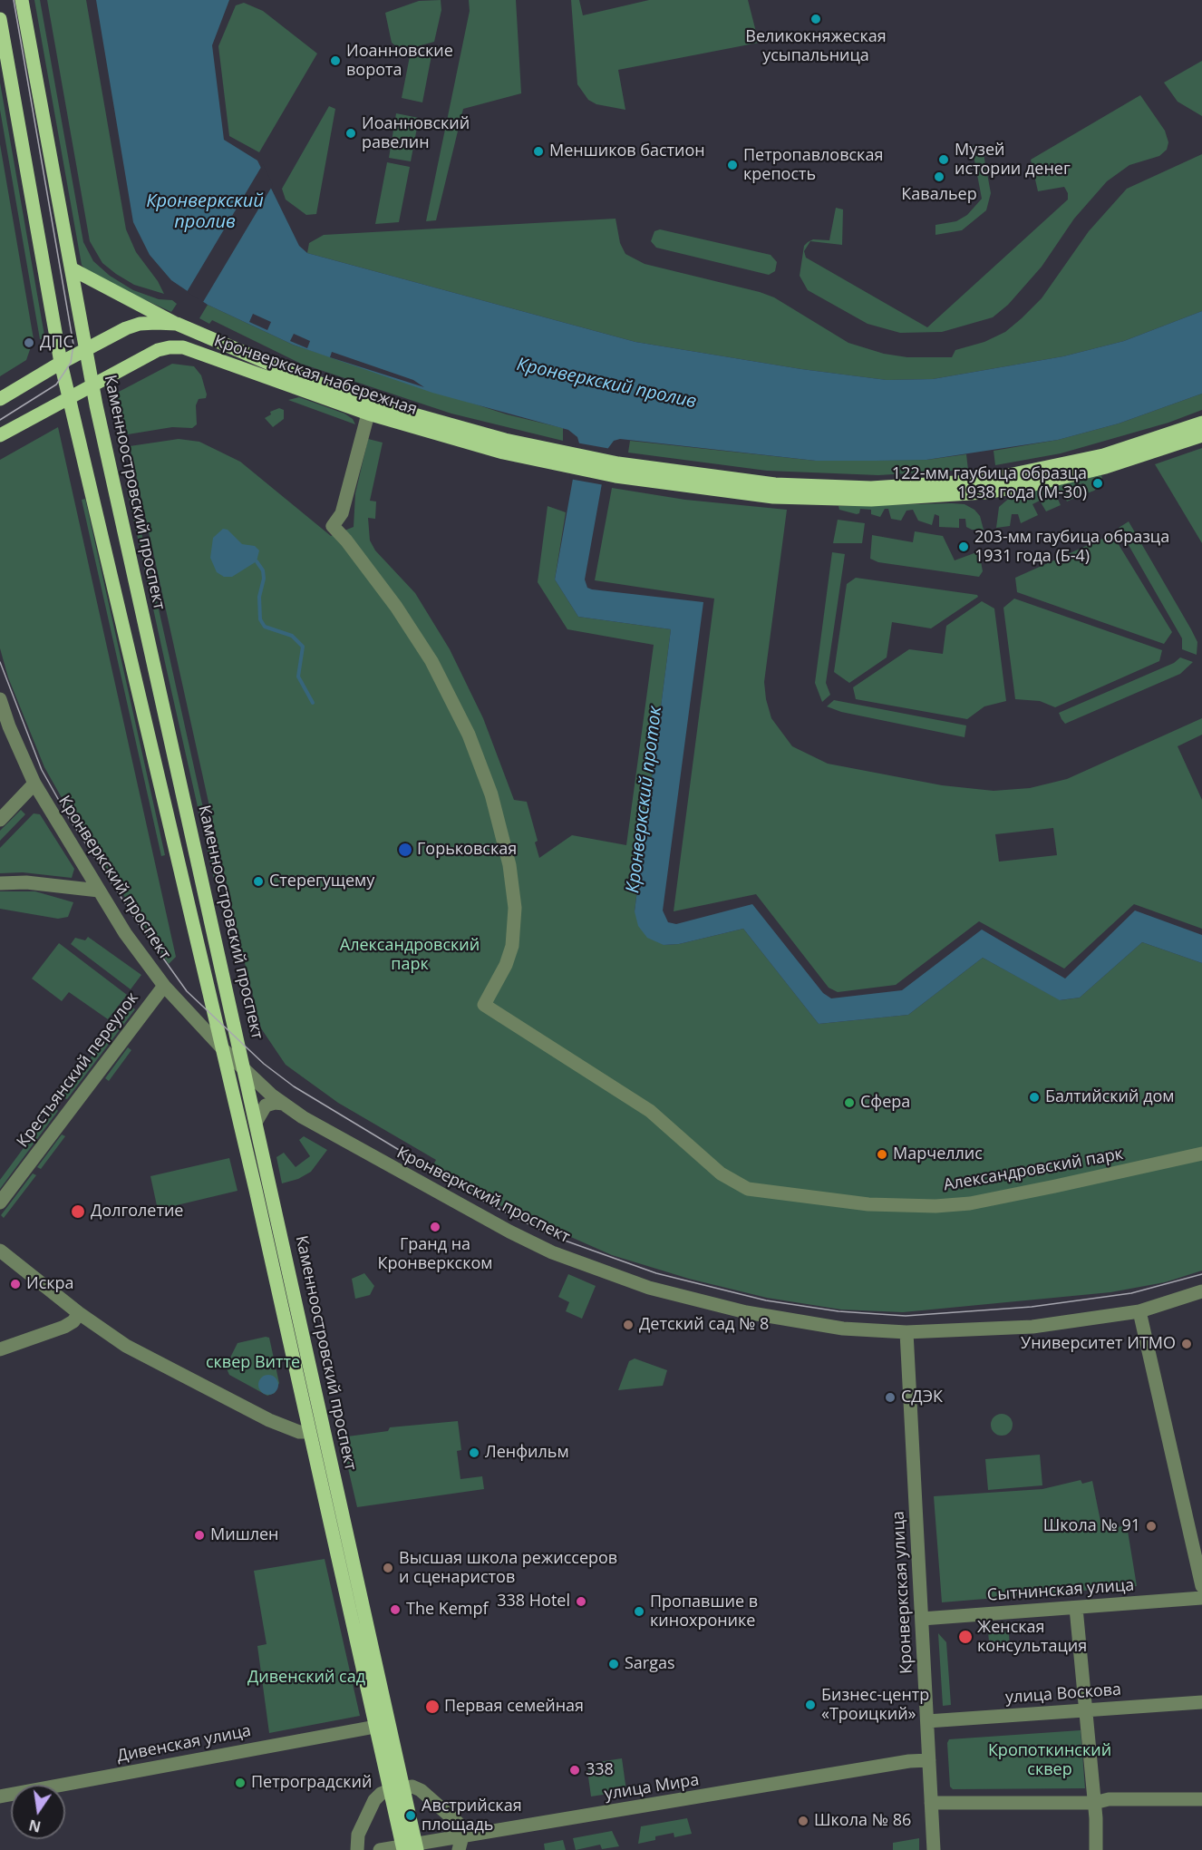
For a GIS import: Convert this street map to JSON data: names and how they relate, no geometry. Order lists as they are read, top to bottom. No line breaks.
{"streets":{"main road":["Кронверкская набережная","Каменноостровский проспект"],"street":["Кронверкский проспект","Крестьянский переулок","Александровский парк","Сытнинская улица","Кронверкская улица","улица Воскова","Дивенская улица","улица Мира"]},"crossings":[["Кронверкская набережная","Каменноостровский проспект"],["Кронверкская набережная","Александровский парк"],["Каменноостровский проспект","Кронверкский проспект"],["Каменноостровский проспект","Дивенская улица"],["Каменноостровский проспект","улица Мира"],["Кронверкский проспект","Крестьянский переулок"],["Кронверкский проспект","Кронверкская улица"],["Сытнинская улица","Кронверкская улица"],["Кронверкская улица","улица Воскова"],["Кронверкская улица","улица Мира"]],"water":["Кронверкский пролив","Кронверкский проток"],"parks":["Александровский парк","сквер Витте","Дивенский сад","Кропоткинский сквер"],"places":["Великокняжеская усыпальница","Иоанновские ворота","Иоанновский равелин","Меншиков бастион","Музей истории денег","Петропавловская крепость","Кавальер","ДПС","122-мм гаубица образца 1938 года (М-30)","203-мм гаубица образца 1931 года (Б-4)","Горьковская","Стерегущему","Балтийский дом","Сфера","Марчеллис","Долголетие","Гранд на Кронверкском","Искра","Детский сад № 8","Университет ИТМО","СДЭК","Ленфильм","Школа № 91","Мишлен","Высшая школа режиссеров и сценаристов","338 Hotel","The Kempf","Пропавшие в кинохронике","Женская консультация","Sargas","Бизнес-центр «Троицкий»","Первая семейная","338","Петроградский","Австрийская площадь","Школа № 86"],"north":"bottom"}
